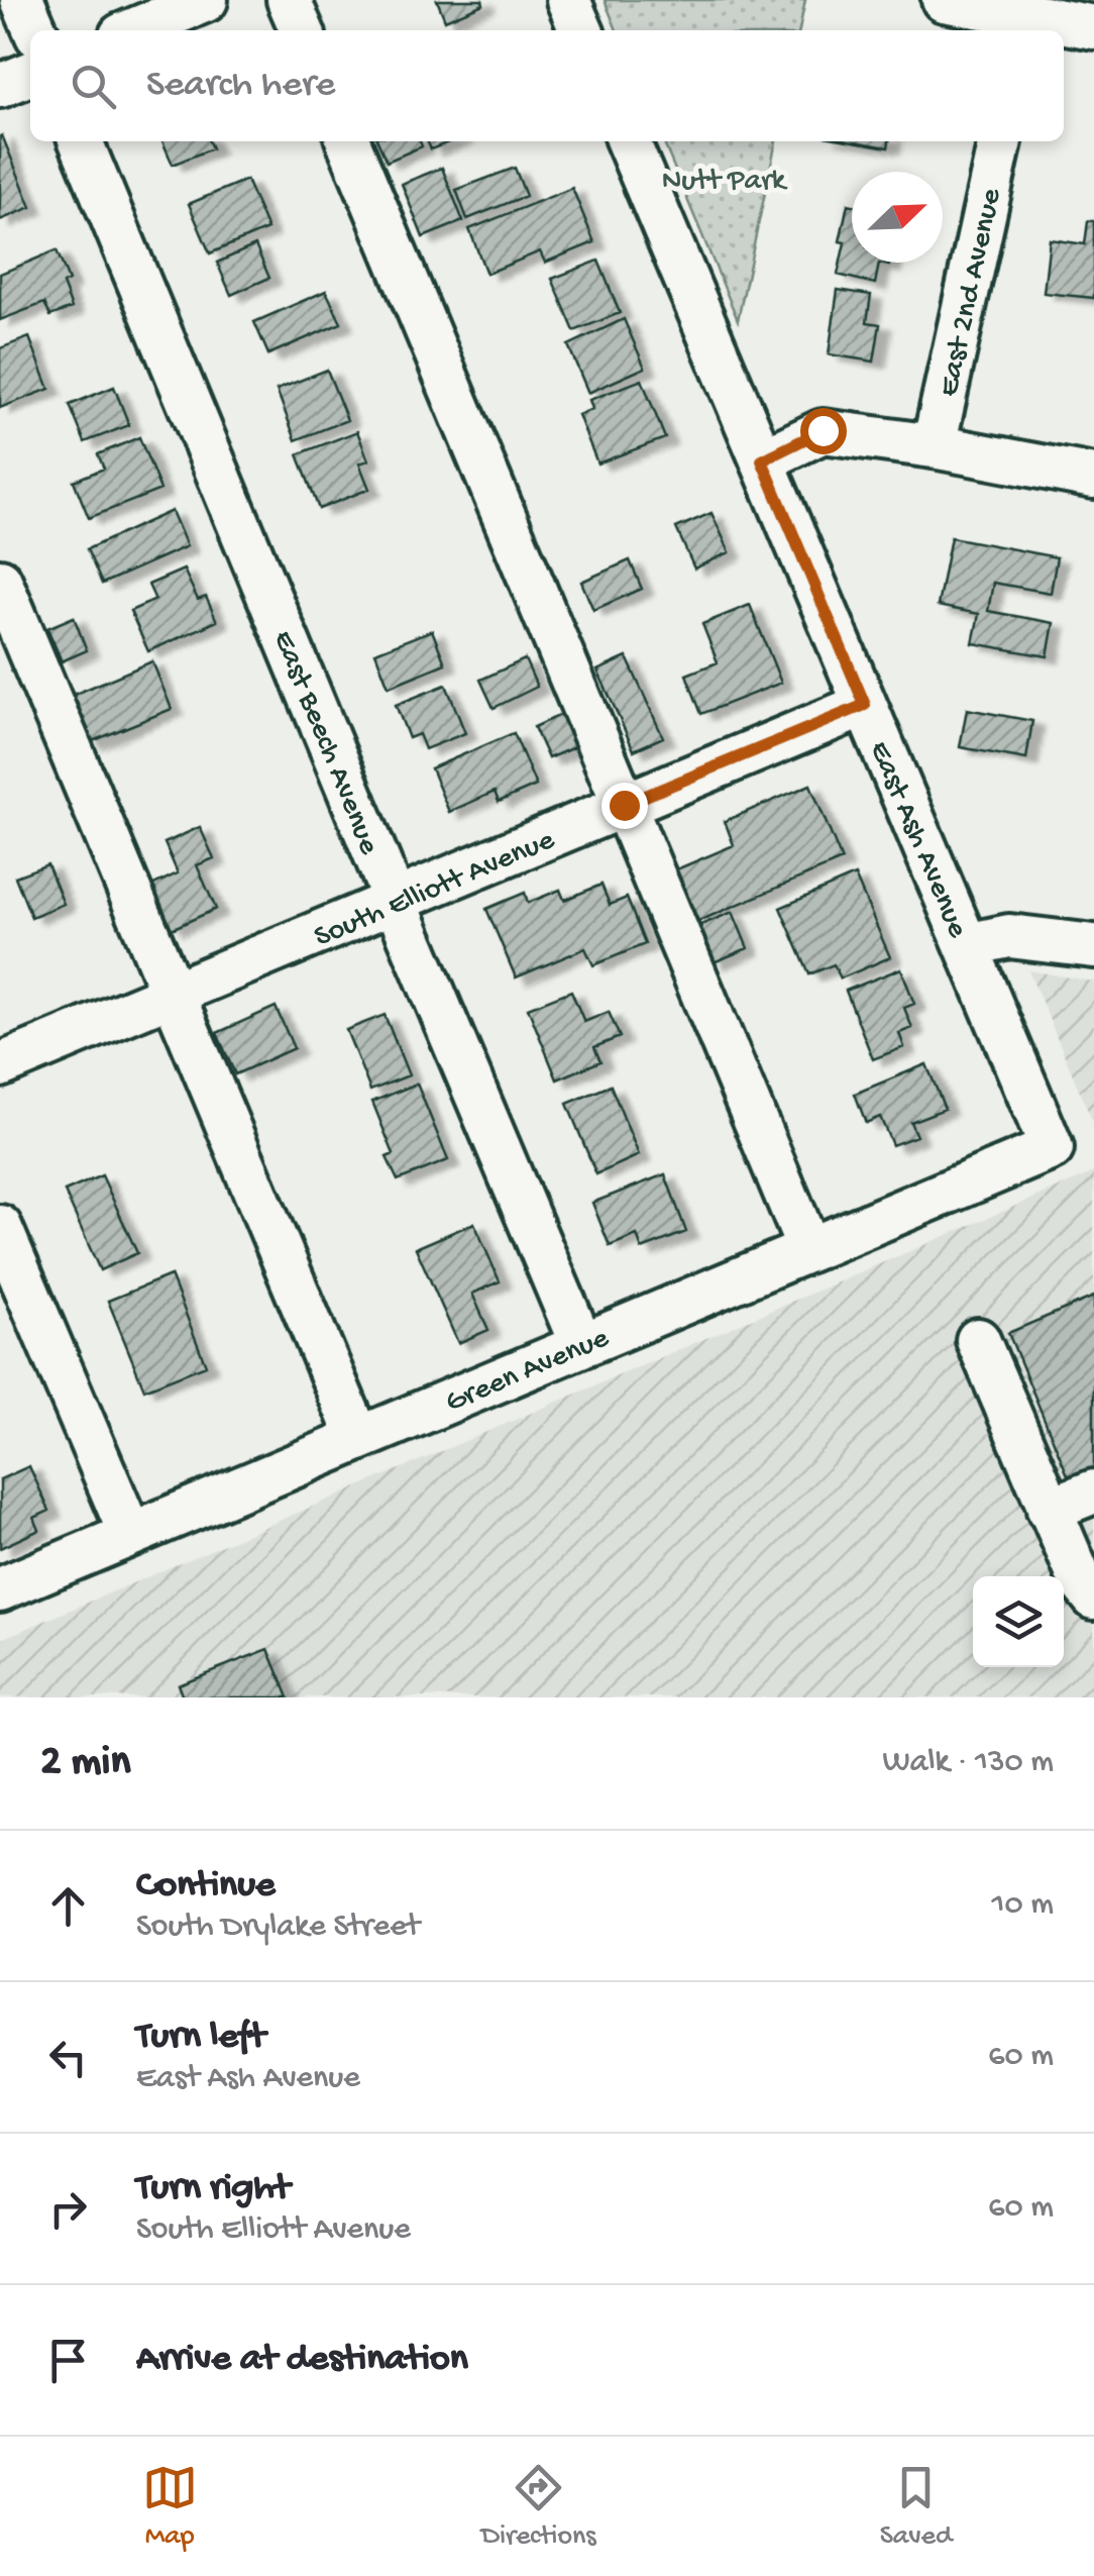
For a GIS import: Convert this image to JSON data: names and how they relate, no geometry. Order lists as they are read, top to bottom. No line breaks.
{"streets":{"street":["East 2nd Avenue","East Beech Avenue","East Ash Avenue","South Elliott Avenue","Green Avenue"]},"crossings":[["East Beech Avenue","South Elliott Avenue"],["East Beech Avenue","Green Avenue"],["East Ash Avenue","South Elliott Avenue"],["East Ash Avenue","Green Avenue"]],"parks":["Nutt Park"],"north":"top right","page":{"search":"Search here","heading":["2 min","Walk · 130 m"],"list":[["Continue","South Drylake Street","10 m"],["Turn left","East Ash Avenue","60 m"],["Turn right","South Elliott Avenue","60 m"],"Arrive at destination"],"nav":["Map","Directions","Saved"]}}
